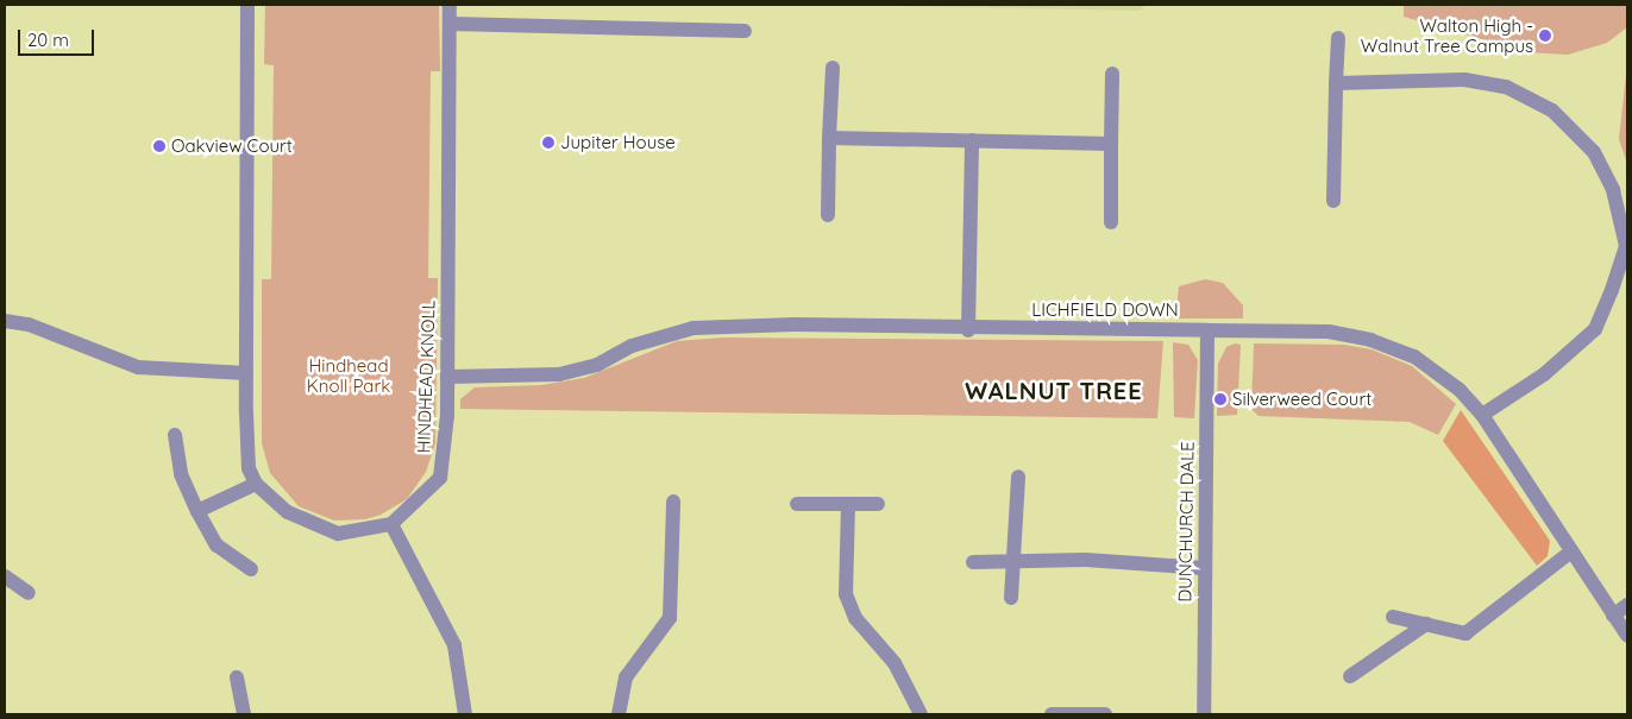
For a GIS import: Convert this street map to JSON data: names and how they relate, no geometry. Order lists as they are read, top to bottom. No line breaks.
{"streets":{"street":["LICHFIELD DOWN","HINDHEAD KNOLL","DUNCHURCH DALE"]},"crossings":[["LICHFIELD DOWN","HINDHEAD KNOLL"],["LICHFIELD DOWN","DUNCHURCH DALE"]],"districts":["WALNUT TREE"],"parks":["Hindhead Knoll Park"],"places":["Walton High - Walnut Tree Campus","Jupiter House","Oakview Court","Silverweed Court"],"scale_bar":"20 m"}
